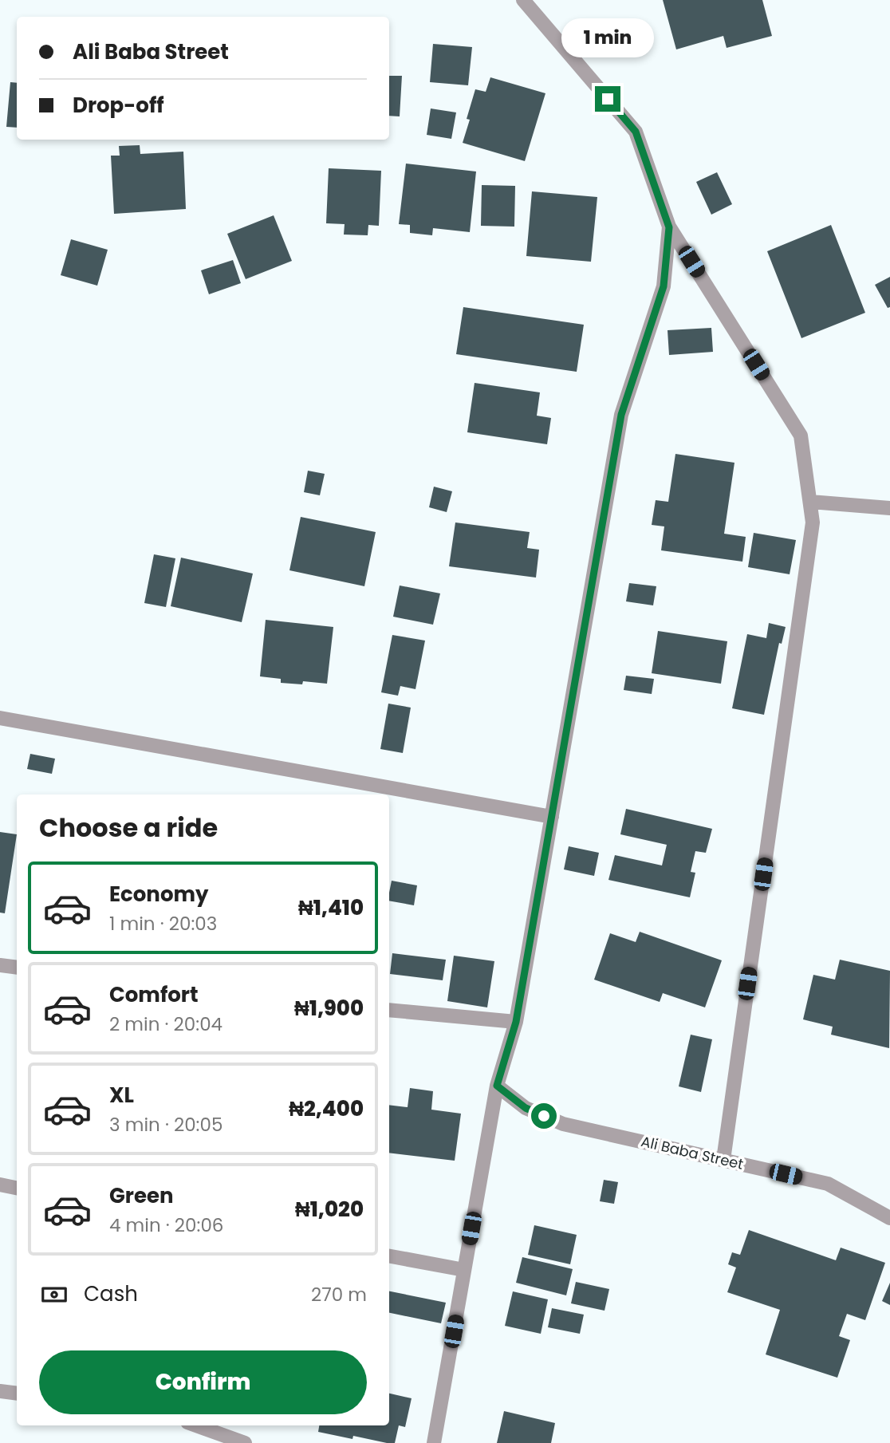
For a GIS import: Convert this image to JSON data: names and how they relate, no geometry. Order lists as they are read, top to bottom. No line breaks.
{"streets":{"street":["Ali Baba Street"]},"page":{"banner":["Ali Baba Street","Drop-off"],"bubble":"1 min","heading":"Choose a ride","list":[{"name":"Economy","note":"1 min · 20:03","value":"₦1,410"},{"name":"Comfort","note":"2 min · 20:04","value":"₦1,900"},{"name":"XL","note":"3 min · 20:05","value":"₦2,400"},{"name":"Green","note":"4 min · 20:06","value":"₦1,020"}],"pay":["Cash","270 m"],"buttons":"Confirm"}}
